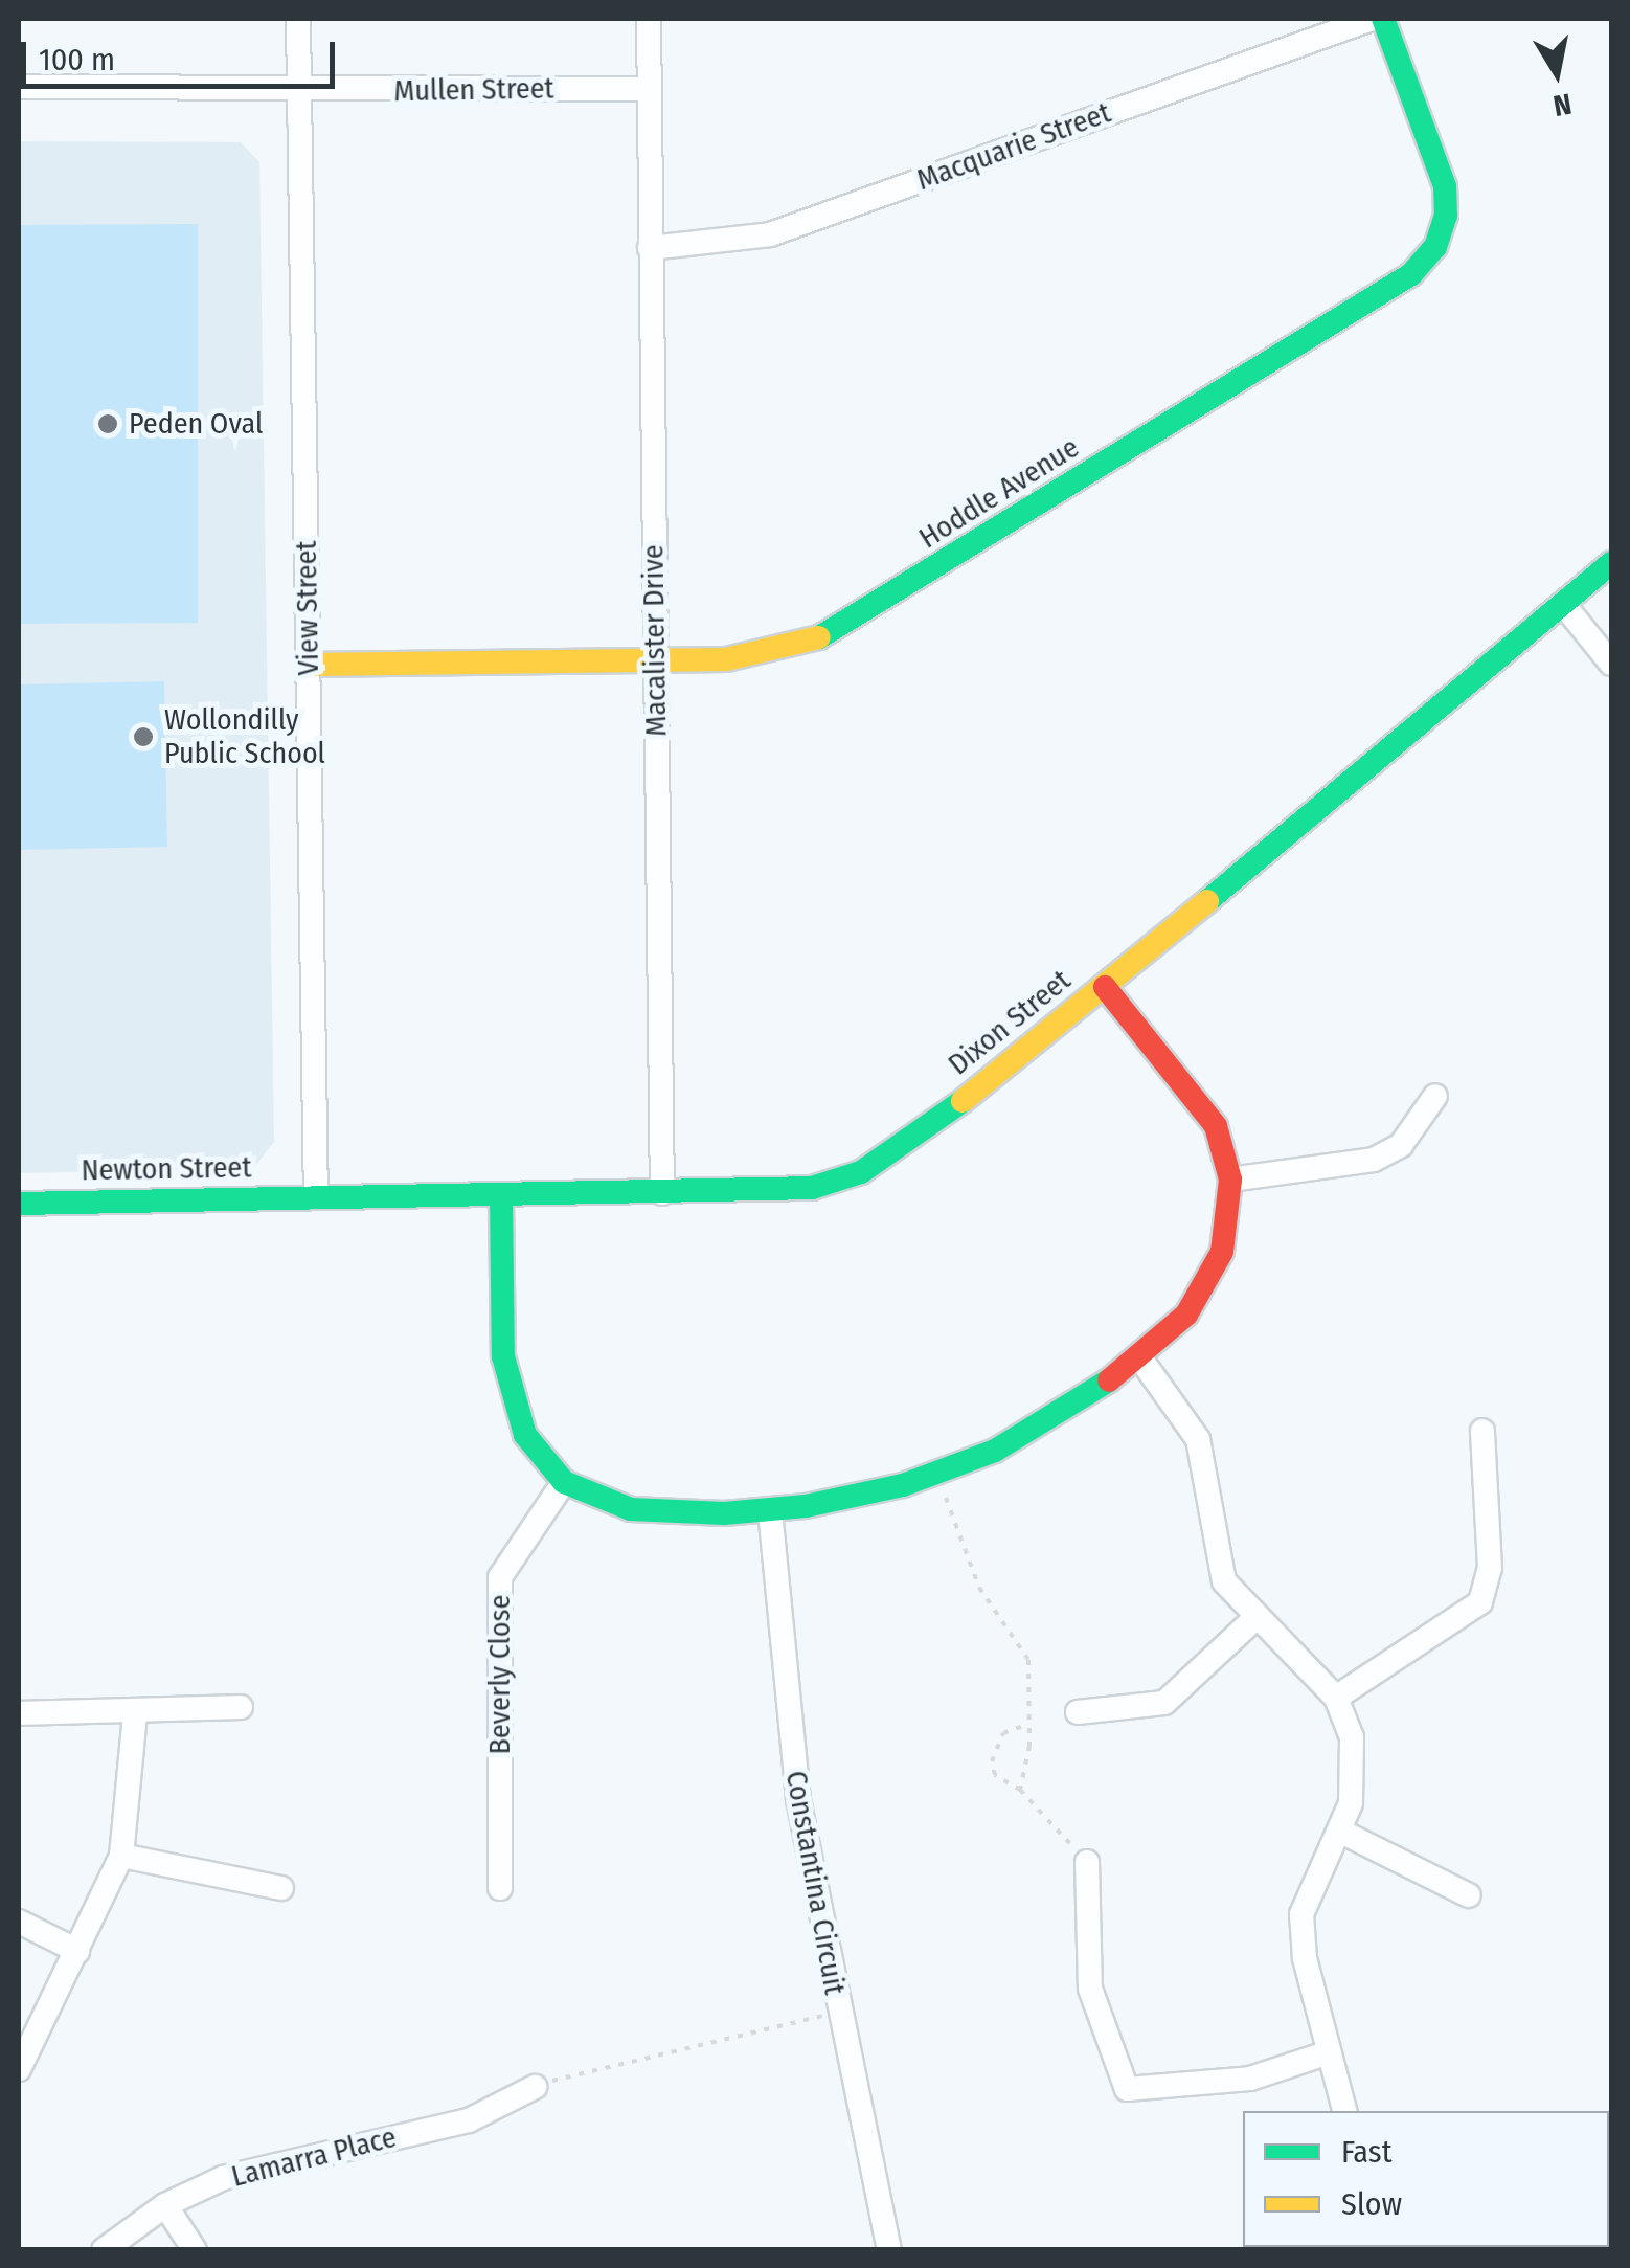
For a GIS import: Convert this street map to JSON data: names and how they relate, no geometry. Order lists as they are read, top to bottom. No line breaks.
{"streets":{"street":["Mullen Street","Macquarie Street","Hoddle Avenue","View Street","Macalister Drive","Dixon Street","Newton Street","Beverly Close","Constantina Circuit","Lamarra Place"]},"crossings":[["Mullen Street","View Street"],["Mullen Street","Macalister Drive"],["Macquarie Street","Macalister Drive"],["Hoddle Avenue","View Street"],["Hoddle Avenue","Macalister Drive"],["View Street","Dixon Street"],["View Street","Newton Street"],["Macalister Drive","Dixon Street"],["Dixon Street","Newton Street"]],"places":["Peden Oval","Wollondilly Public School"],"legend":["Fast","Slow"],"scale_bar":"100 m","north":"bottom"}
